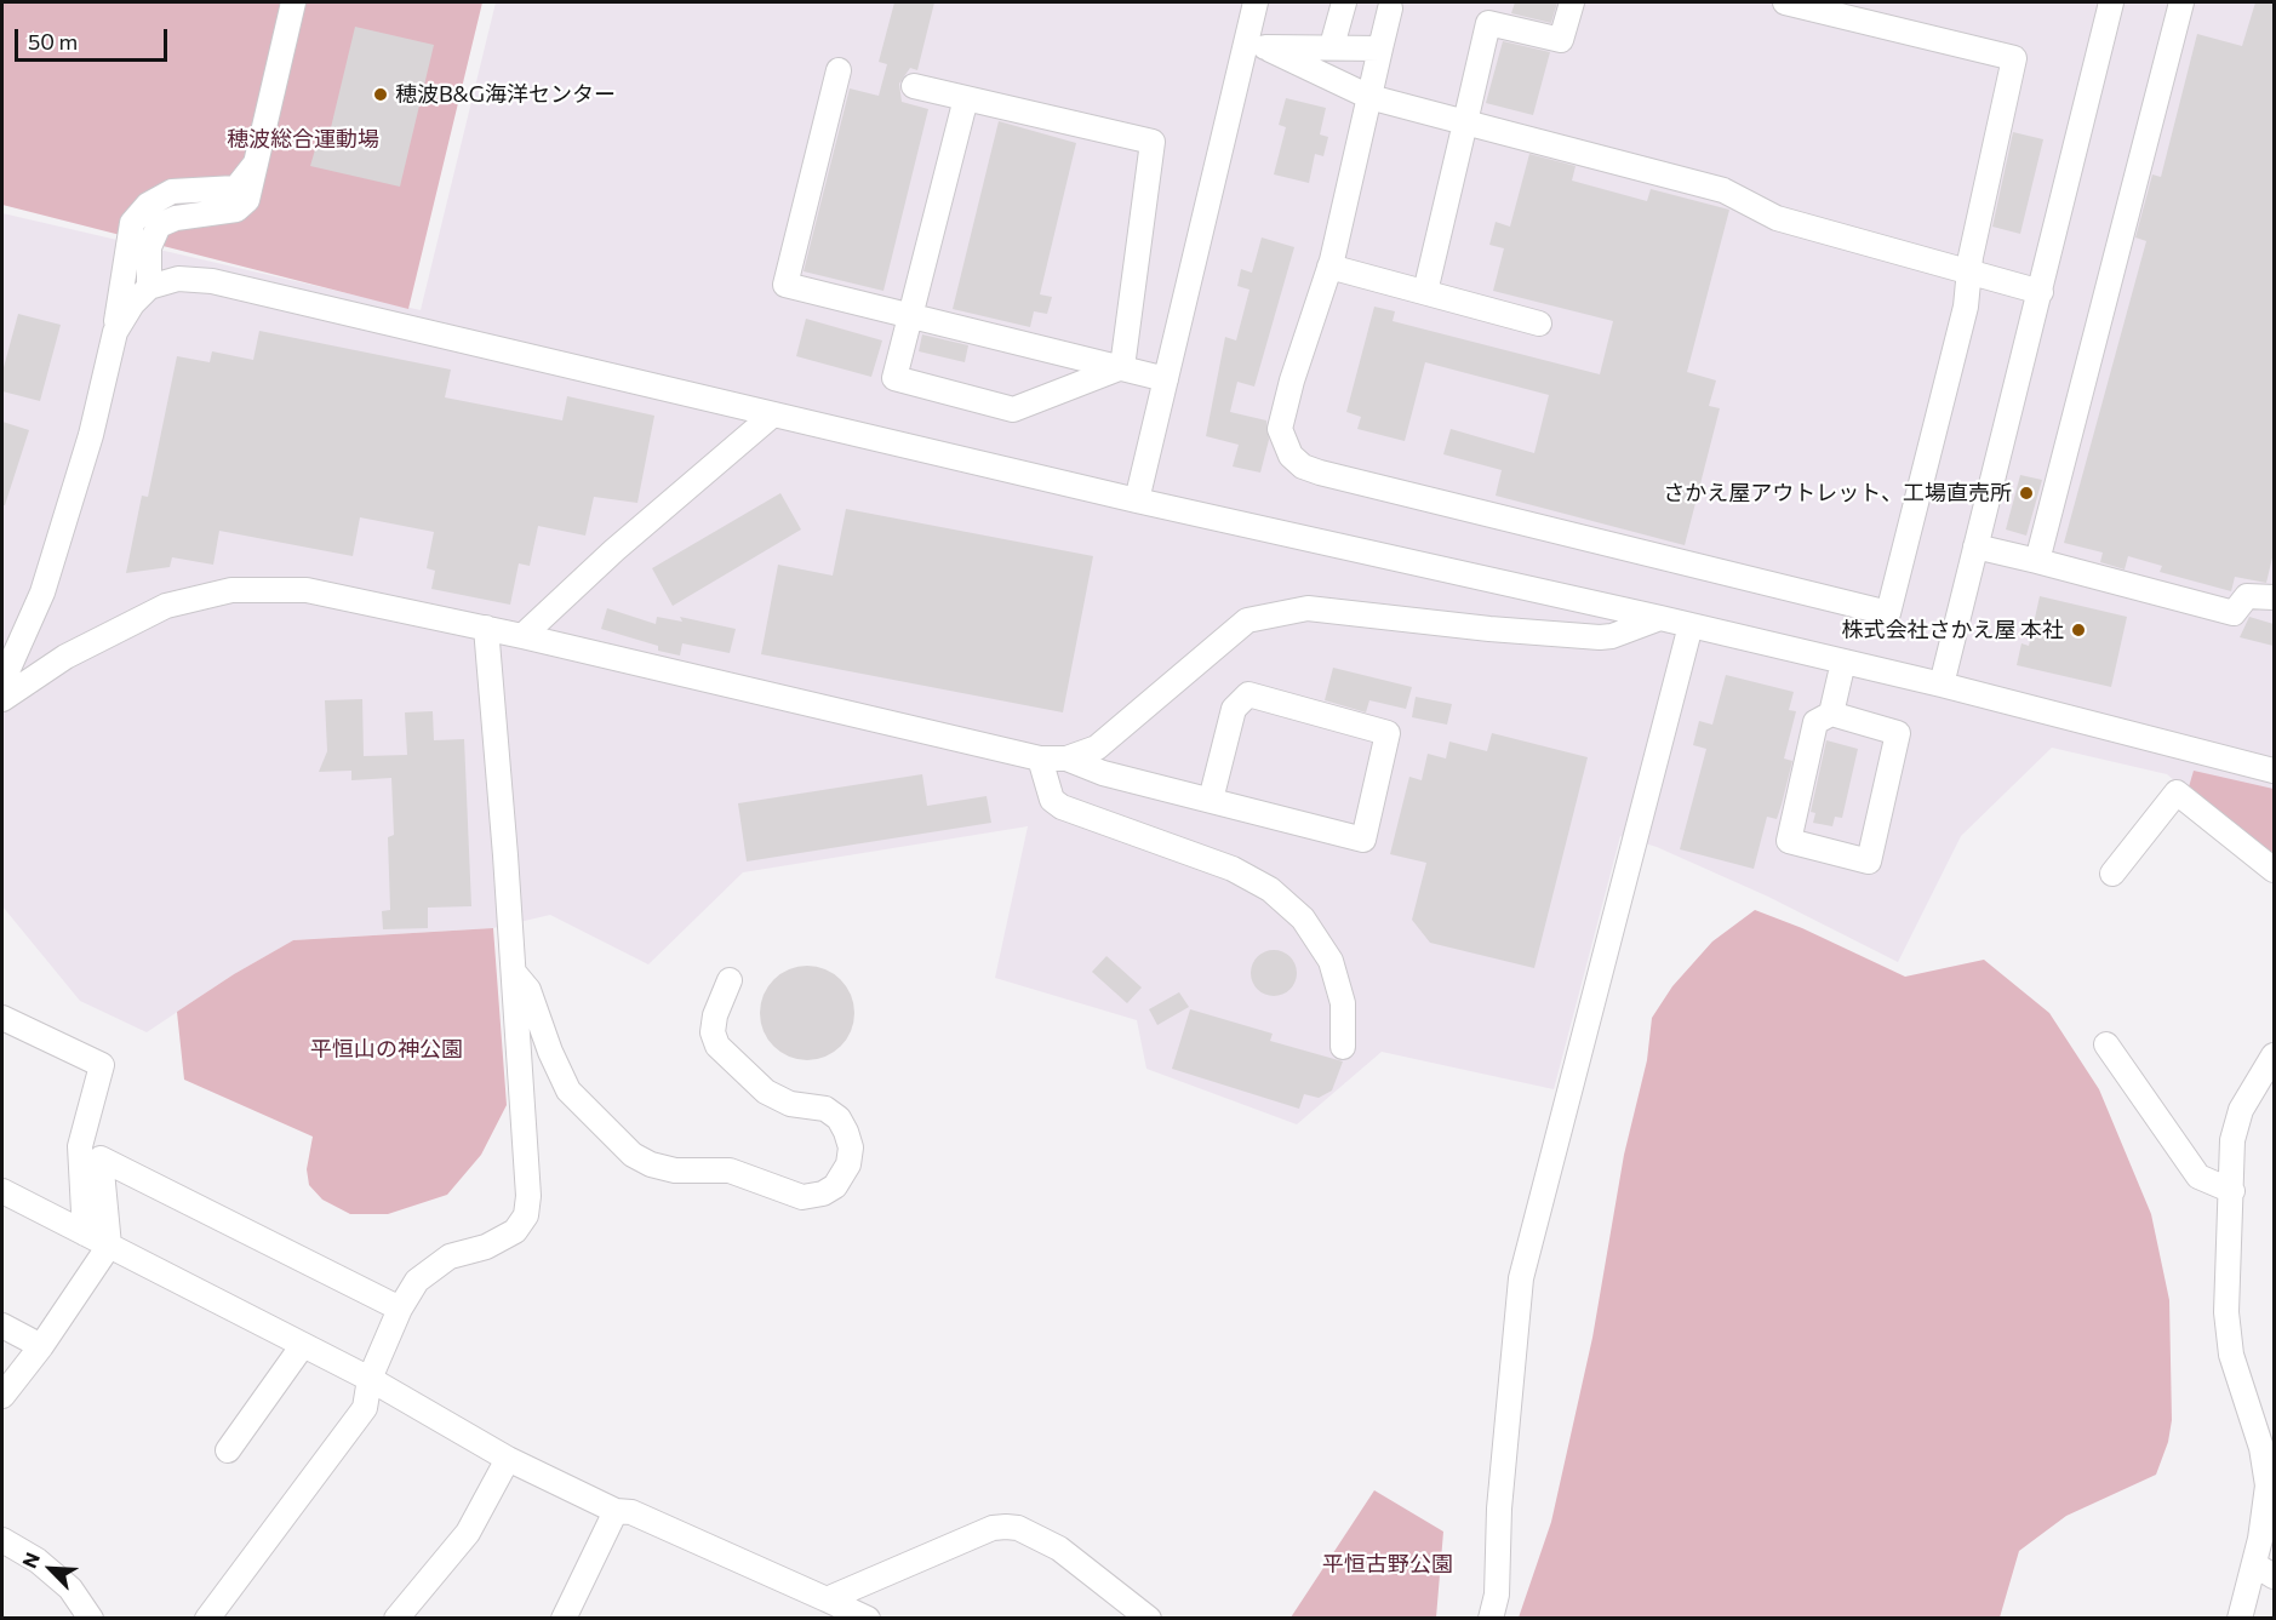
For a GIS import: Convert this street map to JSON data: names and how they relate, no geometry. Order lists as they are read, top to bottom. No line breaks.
{"parks":["穂波総合運動場","平恒山の神公園","平恒古野公園"],"places":["穂波B&G海洋センター","さかえ屋アウトレット、工場直売所","株式会社さかえ屋 本社"],"scale_bar":"50 m","north":"top left"}
